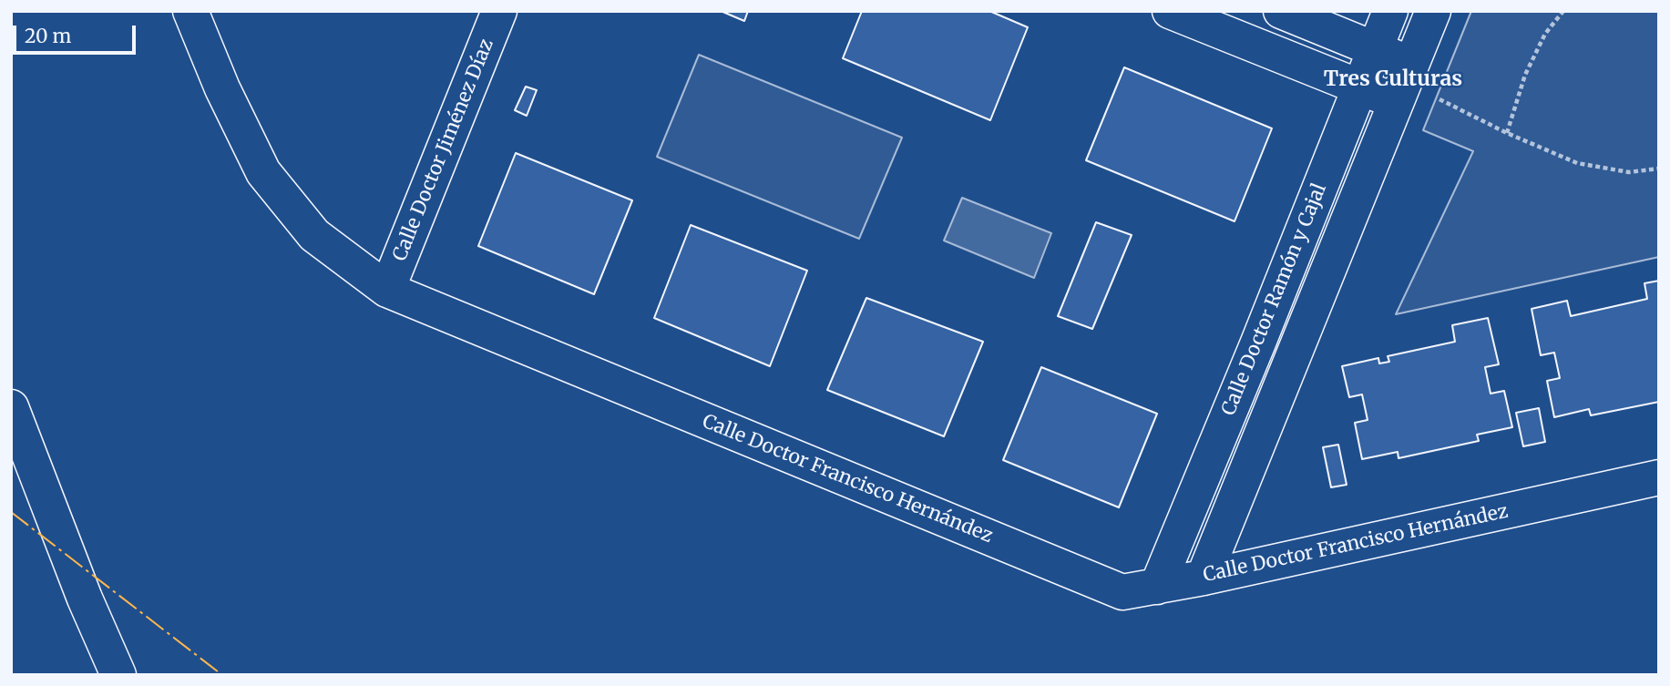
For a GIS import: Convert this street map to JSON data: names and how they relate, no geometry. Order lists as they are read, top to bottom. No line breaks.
{"streets":{"main road":["Calle Doctor Jiménez Díaz","Calle Doctor Ramón y Cajal","Calle Doctor Francisco Hernández"]},"crossings":[["Calle Doctor Jiménez Díaz","Calle Doctor Francisco Hernández"],["Calle Doctor Ramón y Cajal","Calle Doctor Francisco Hernández"]],"districts":["Tres Culturas"],"scale_bar":"20 m"}
